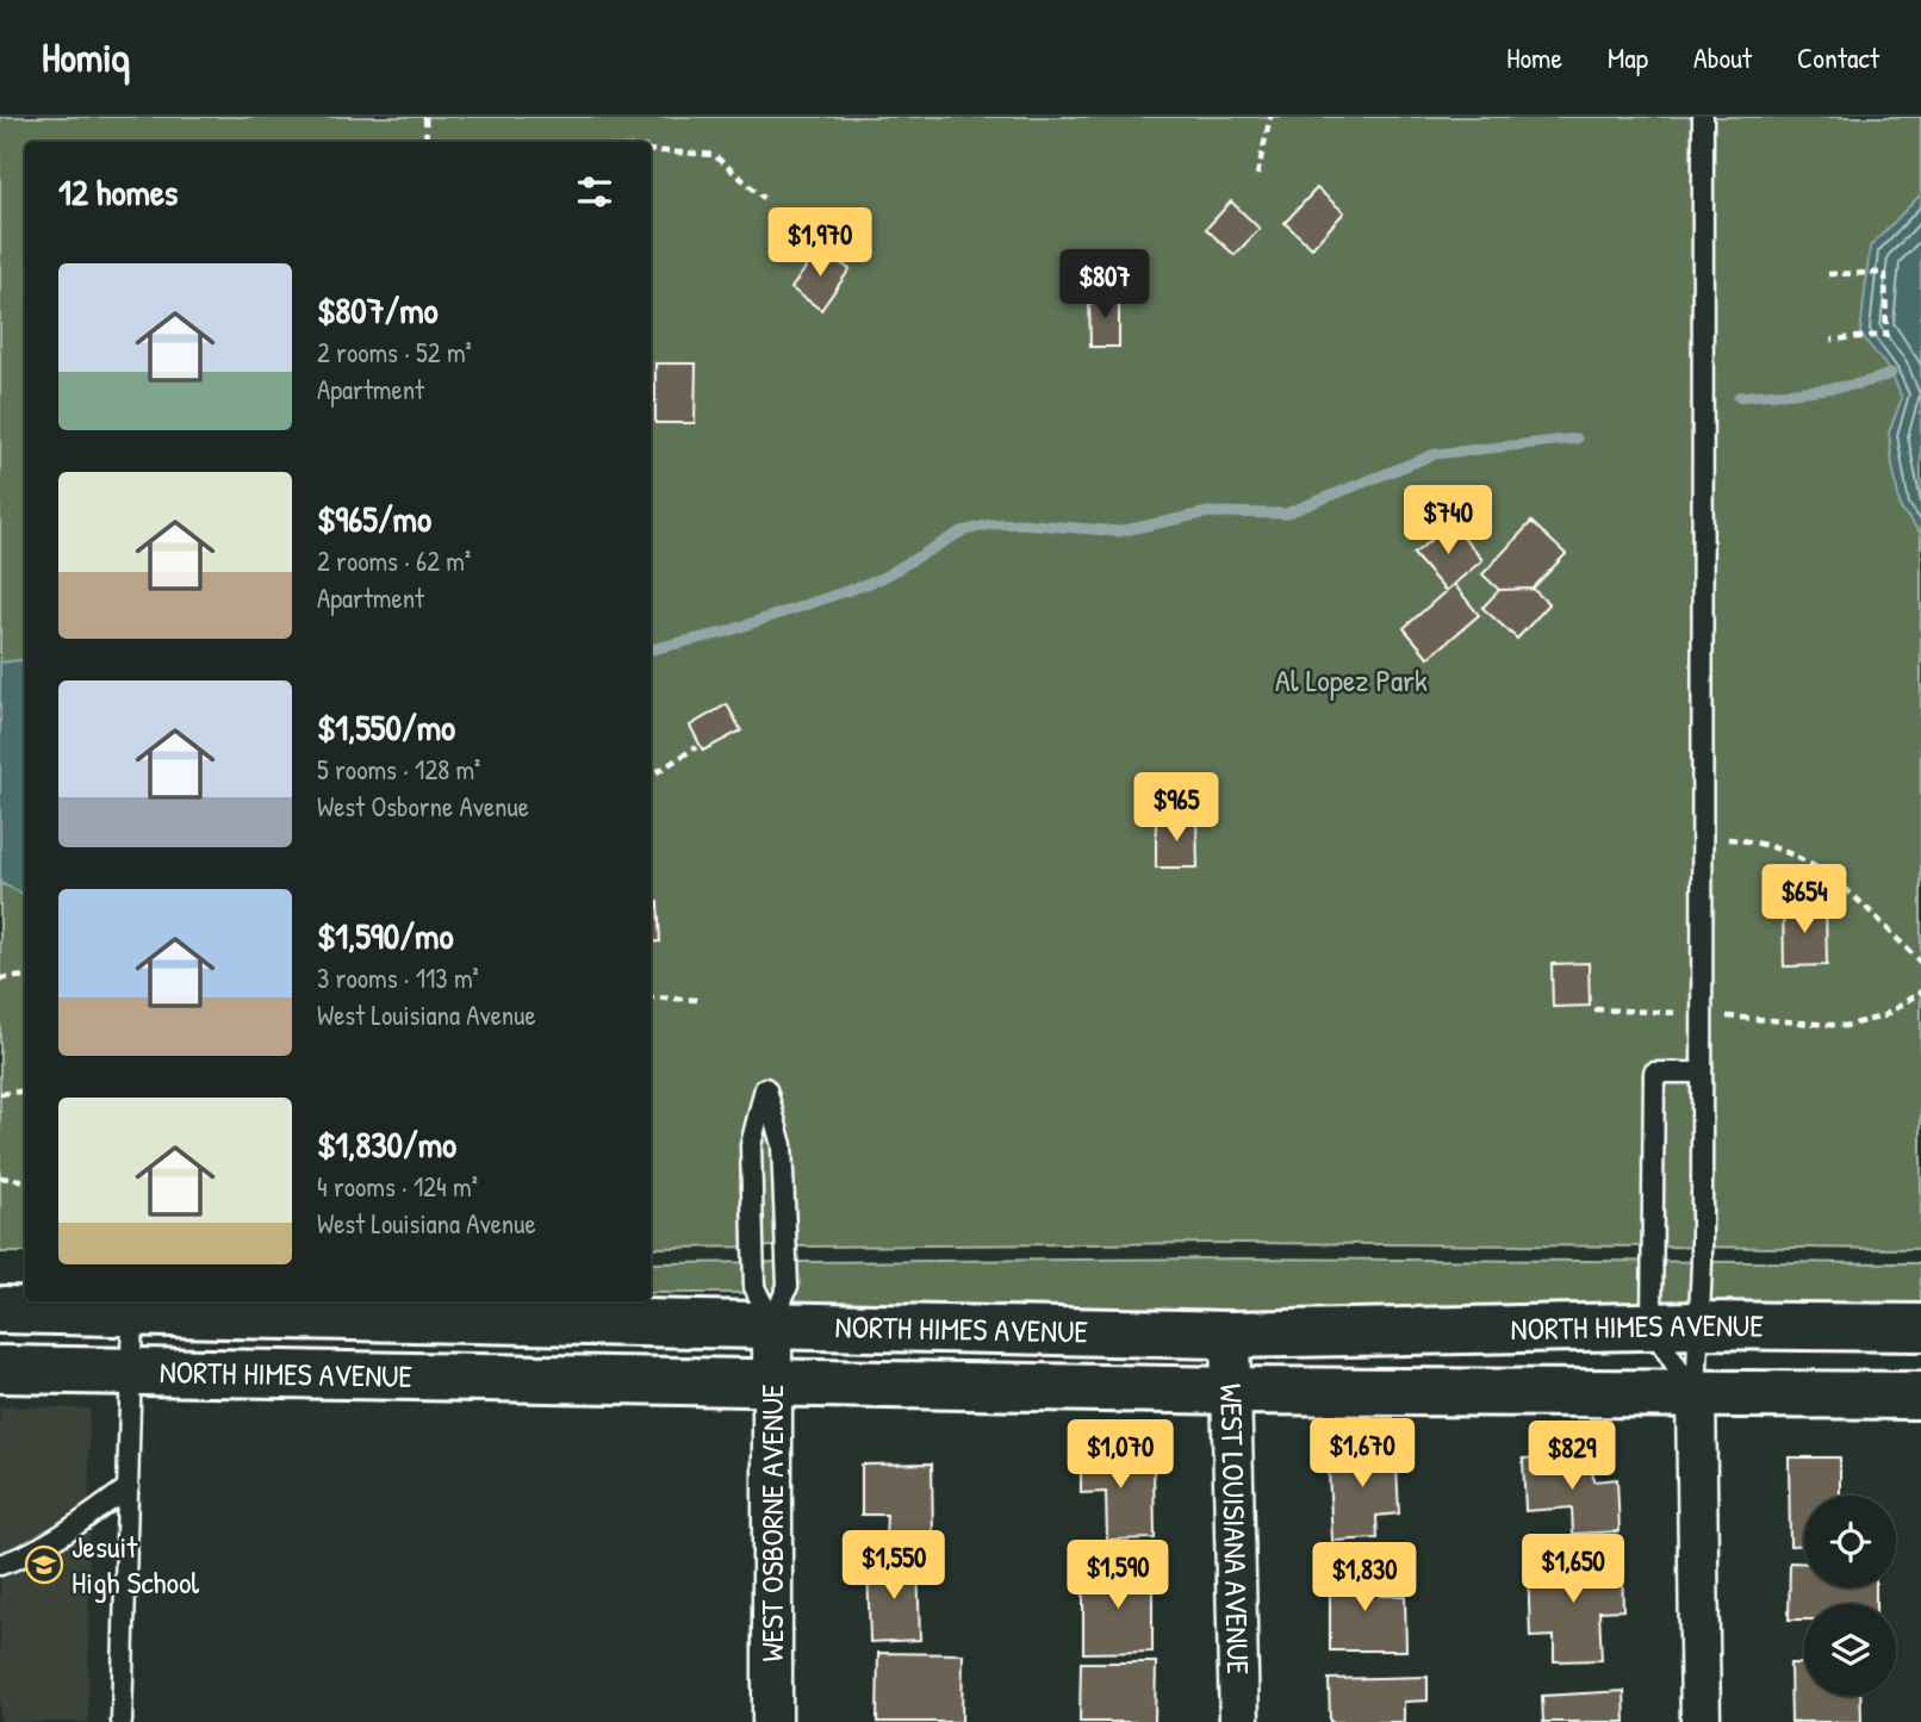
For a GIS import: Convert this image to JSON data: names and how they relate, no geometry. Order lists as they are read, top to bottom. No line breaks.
{"streets":{"street":["NORTH HIMES AVENUE","WEST OSBORNE AVENUE","WEST LOUISIANA AVENUE"]},"crossings":[["NORTH HIMES AVENUE","WEST OSBORNE AVENUE"],["NORTH HIMES AVENUE","WEST LOUISIANA AVENUE"]],"parks":["Al Lopez Park"],"places":{"school or university":["Jesuit High School"]},"page":{"header":"Homiq","nav":["Home","Map","About","Contact"],"heading":"12 homes","price":["$1,970","$807","$740","$965","$654","$1,670","$1,070","$829","$1,550","$1,650","$1,590","$1,830"],"list":[{"name":"$807/mo","note":"2 rooms · 52 m² · Apartment"},{"name":"$965/mo","note":"2 rooms · 62 m² · Apartment"},{"name":"$1,550/mo","note":"5 rooms · 128 m² · West Osborne Avenue"},{"name":"$1,590/mo","note":"3 rooms · 113 m² · West Louisiana Avenue"},{"name":"$1,830/mo","note":"4 rooms · 124 m² · West Louisiana Avenue"}]}}
